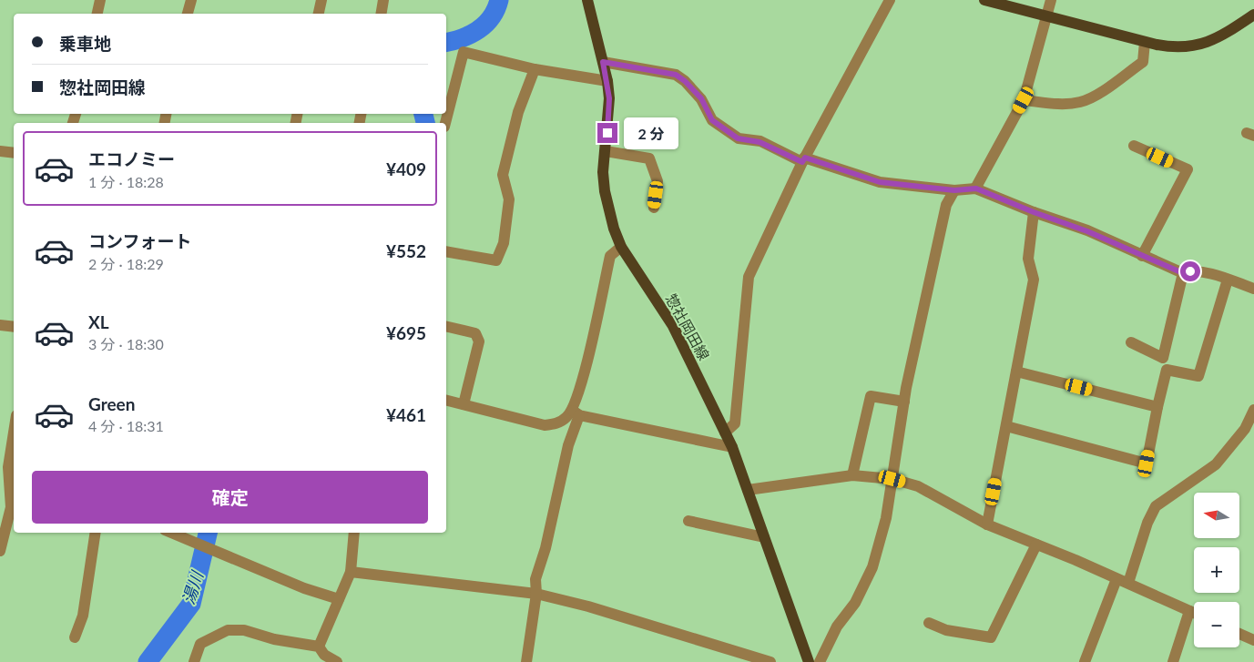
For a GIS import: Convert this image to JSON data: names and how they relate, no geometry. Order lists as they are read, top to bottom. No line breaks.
{"streets":{"main road":["惣社岡田線"]},"water":["湯川"],"north":"left","page":{"banner":["乗車地","惣社岡田線"],"bubble":"2 分","list":[{"name":"エコノミー","note":"1 分 · 18:28","value":"¥409"},{"name":"コンフォート","note":"2 分 · 18:29","value":"¥552"},{"name":"XL","note":"3 分 · 18:30","value":"¥695"},{"name":"Green","note":"4 分 · 18:31","value":"¥461"}],"buttons":"確定","map_buttons":["+","−"]}}
